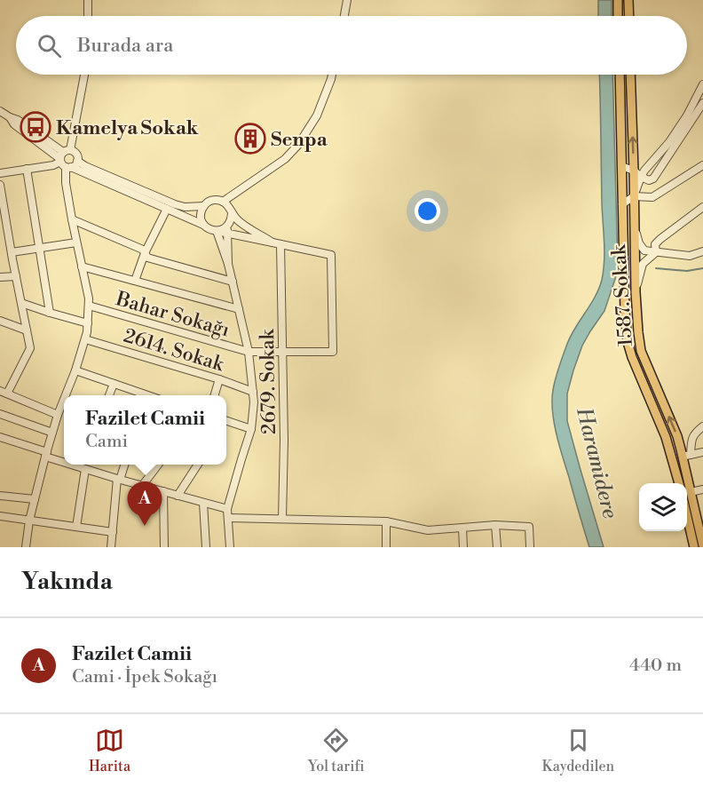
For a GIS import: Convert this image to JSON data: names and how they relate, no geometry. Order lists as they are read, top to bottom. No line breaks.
{"streets":{"main road":["1587. Sokak"],"street":["Bahar Sokağı","2614. Sokak","2679. Sokak"]},"crossings":[["Bahar Sokağı","2679. Sokak"]],"water":["Haramidere"],"places":{"bus stop":["Kamelya Sokak"],"building":["Senpa"]},"page":{"search":"Burada ara","popup":["Fazilet Camii","Cami"],"pins":"A","heading":"Yakında","list":[{"mark":"A","name":"Fazilet Camii","note":"Cami · İpek Sokağı","value":"440 m"}],"nav":["Harita","Yol tarifi","Kaydedilen"]}}
